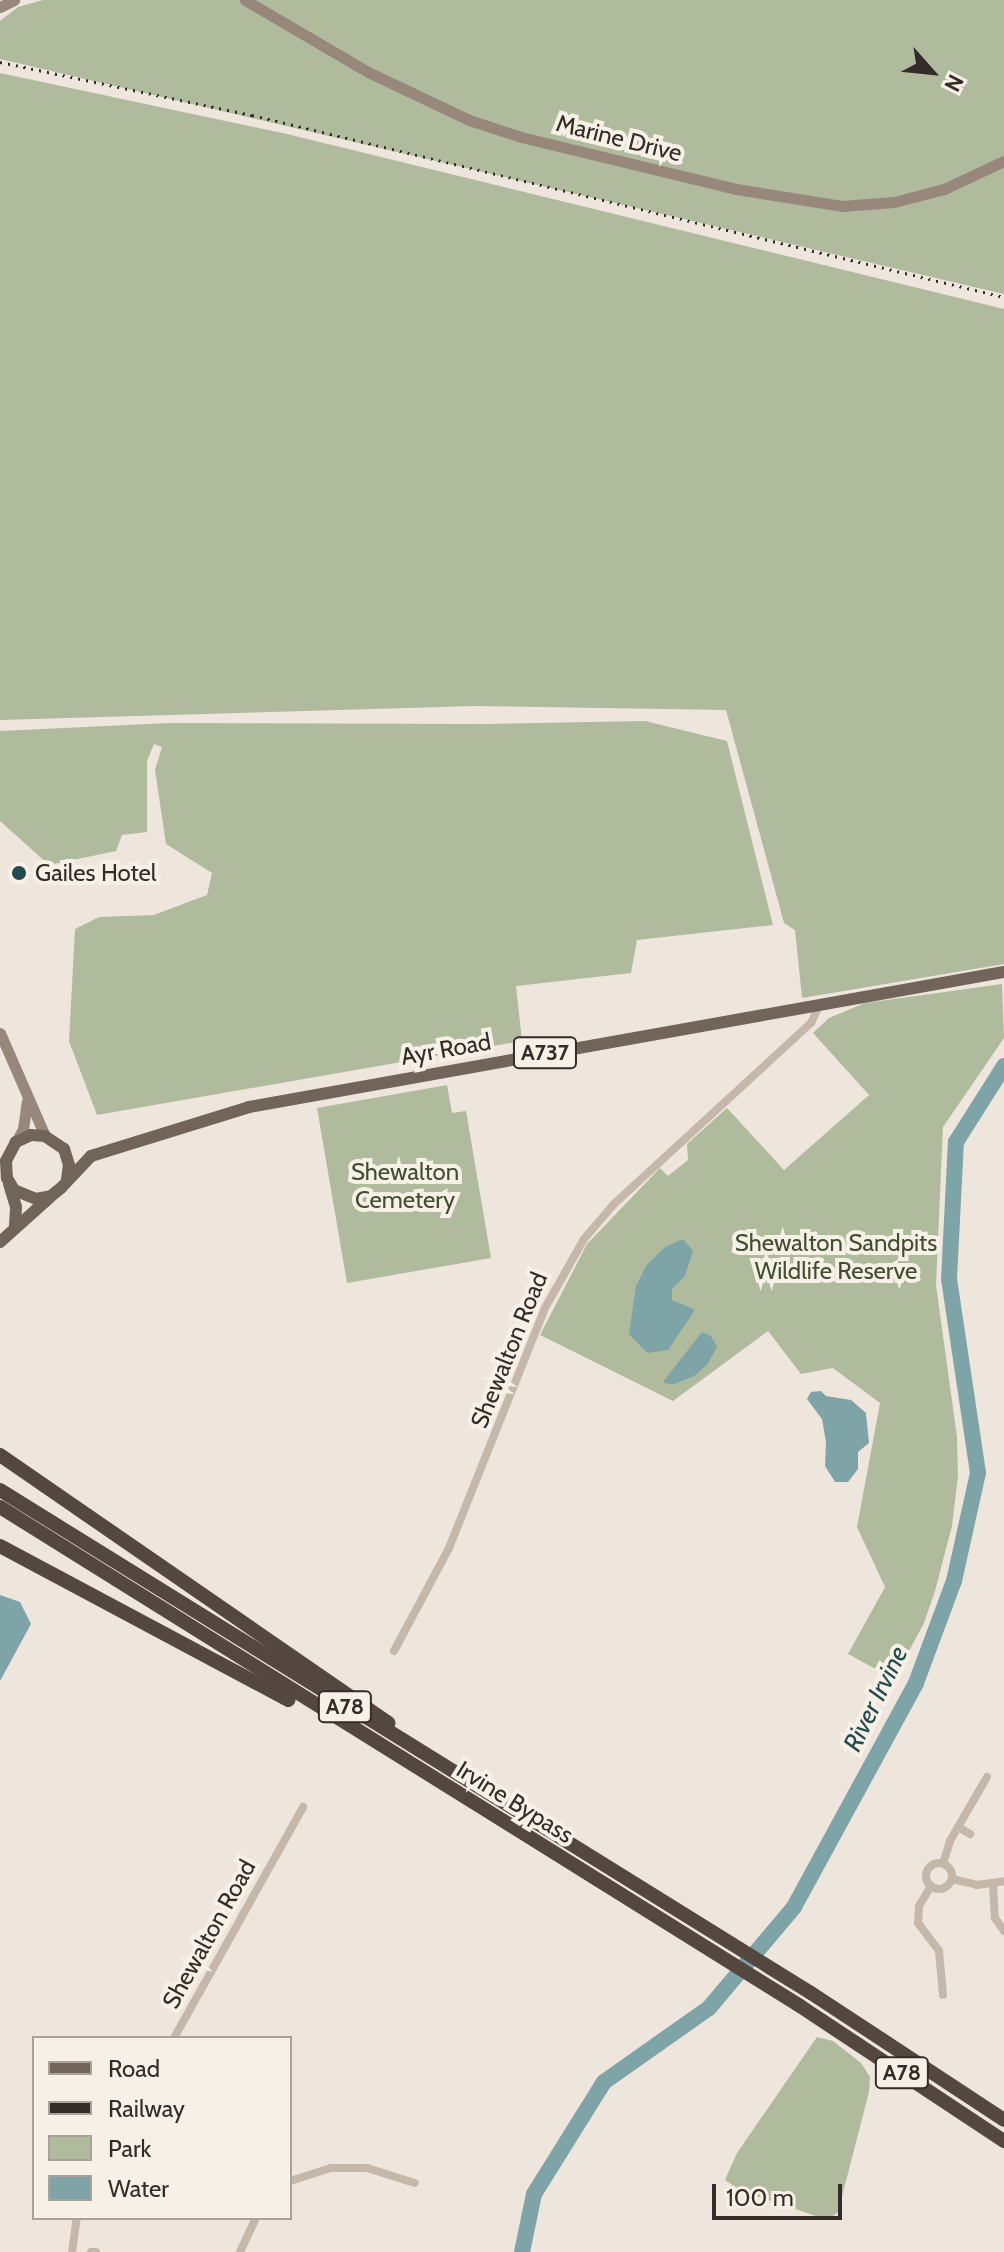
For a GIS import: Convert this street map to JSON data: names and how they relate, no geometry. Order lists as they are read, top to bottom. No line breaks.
{"streets":{"highway":["A78","Irvine Bypass"],"main road":["Ayr Road","A737"],"street":["Marine Drive","Shewalton Road"]},"crossings":[["Ayr Road","A737"],["Ayr Road","Shewalton Road"]],"water":["River Irvine"],"parks":["Shewalton Cemetery","Shewalton Sandpits Wildlife Reserve"],"places":["Gailes Hotel"],"legend":["Road","Railway","Park","Water"],"scale_bar":"100 m","north":"bottom right"}
